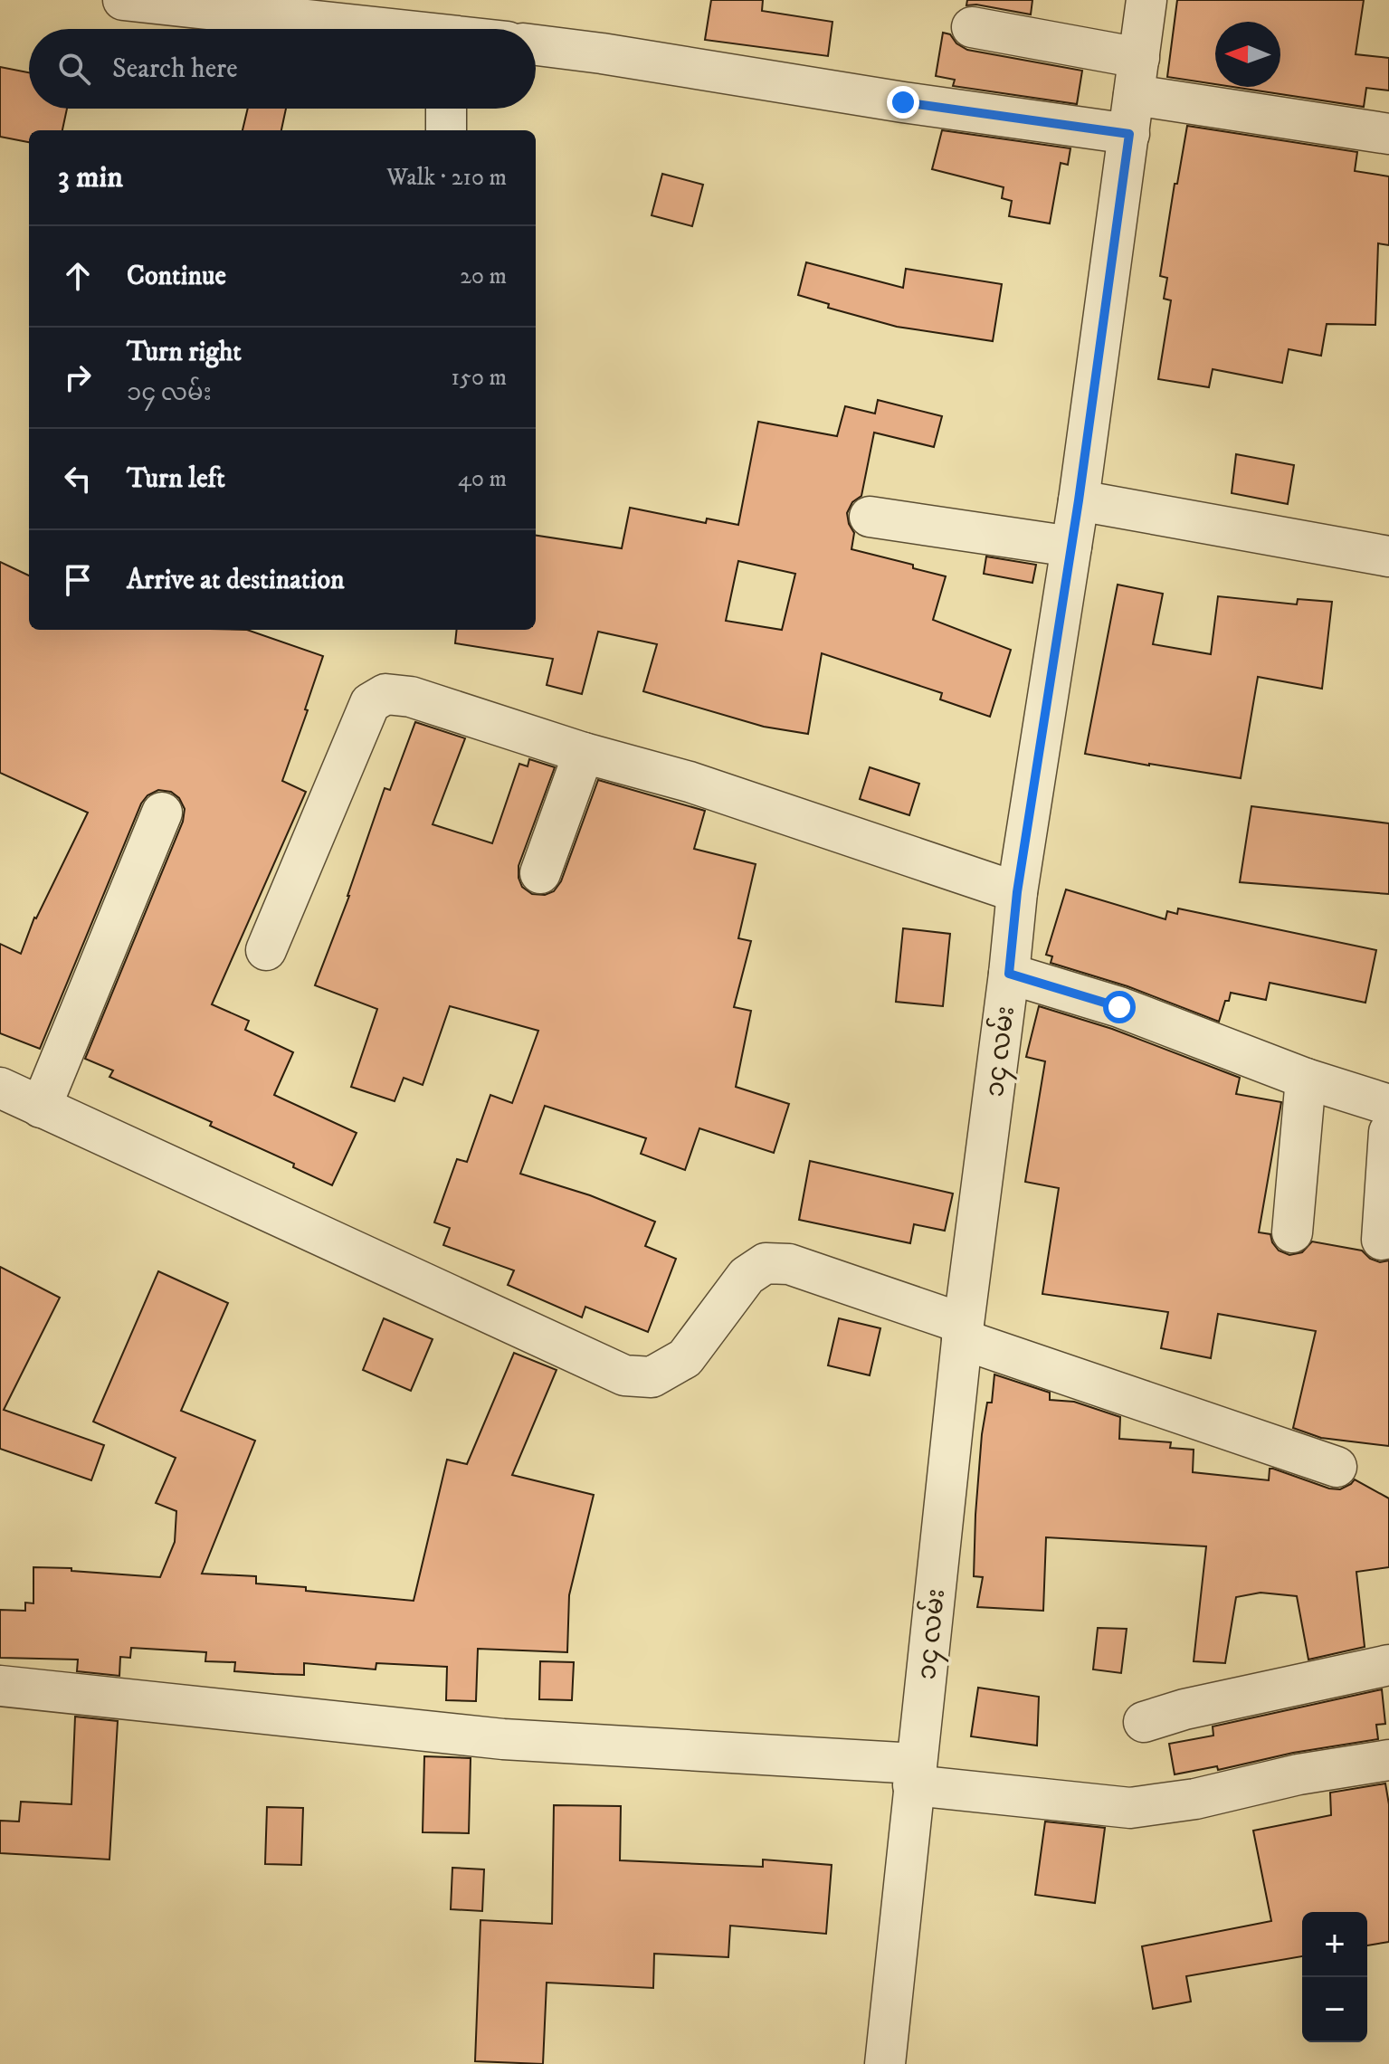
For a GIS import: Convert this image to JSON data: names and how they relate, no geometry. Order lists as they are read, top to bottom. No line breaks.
{"streets":{"street":["၁၄ လမ်း"]},"north":"left","page":{"search":"Search here","heading":["3 min","Walk · 210 m"],"list":[["Continue","20 m"],["Turn right","၁၄ လမ်း","150 m"],["Turn left","40 m"],"Arrive at destination"],"map_buttons":["+","−"]}}
